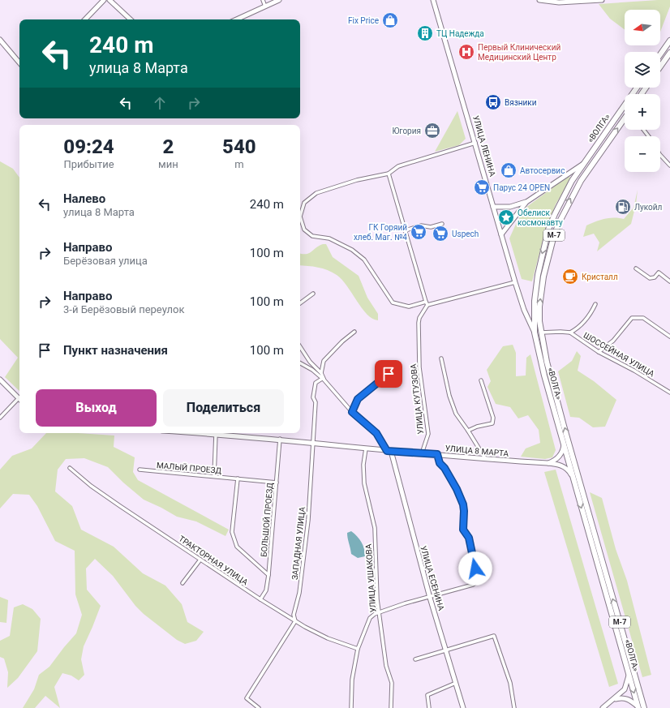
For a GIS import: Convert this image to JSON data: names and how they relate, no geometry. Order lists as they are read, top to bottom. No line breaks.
{"streets":{"highway":["«ВОЛГА»","М-7"],"main road":["УЛИЦА ЛЕНИНА","УЛИЦА 8 МАРТА","УЛИЦА ЕСЕНИНА"],"street":["ШОССЕЙНАЯ УЛИЦА","УЛИЦА КУТУЗОВА","МАЛЫЙ ПРОЕЗД","БОЛЬШОЙ ПРОЕЗД","ЗАПАДНАЯ УЛИЦА","ТРАКТОРНАЯ УЛИЦА","УЛИЦА УШАКОВА"]},"crossings":[["«ВОЛГА»","УЛИЦА ЛЕНИНА"],["«ВОЛГА»","УЛИЦА 8 МАРТА"],["УЛИЦА КУТУЗОВА","УЛИЦА 8 МАРТА"],["УЛИЦА 8 МАРТА","БОЛЬШОЙ ПРОЕЗД"],["УЛИЦА 8 МАРТА","ЗАПАДНАЯ УЛИЦА"],["УЛИЦА 8 МАРТА","УЛИЦА УШАКОВА"],["УЛИЦА 8 МАРТА","УЛИЦА ЕСЕНИНА"],["МАЛЫЙ ПРОЕЗД","БОЛЬШОЙ ПРОЕЗД"],["БОЛЬШОЙ ПРОЕЗД","ТРАКТОРНАЯ УЛИЦА"],["ЗАПАДНАЯ УЛИЦА","ТРАКТОРНАЯ УЛИЦА"]],"places":{"shop":["Fix Price","Автосервис"],"building":["ТЦ Надежда"],"hospital":["Первый Клинический Медицинский Центр"],"bus stop":["Вязники"],"office":["Югория"],"supermarket":["Парус 24 OPEN","ГК Горяий хлеб. Маг. №4","Uspech"],"fuel station":["Лукойл"],"place":["Обелиск космонавту"],"cafe":["Кристалл"]},"north":"left","page":{"map_buttons":["+","−"],"turn":["240 m","улица 8 Марта"],"eta":["09:24","Прибытие","2","мин","540","m"],"list":[{"name":"Налево","note":"улица 8 Марта","value":"240 m"},{"name":"Направо","note":"Берёзовая улица","value":"100 m"},{"name":"Направо","note":"3-й Берёзовый переулок","value":"100 m"},{"name":"Пункт назначения","value":"100 m"}],"buttons":["Выход","Поделиться"]}}
